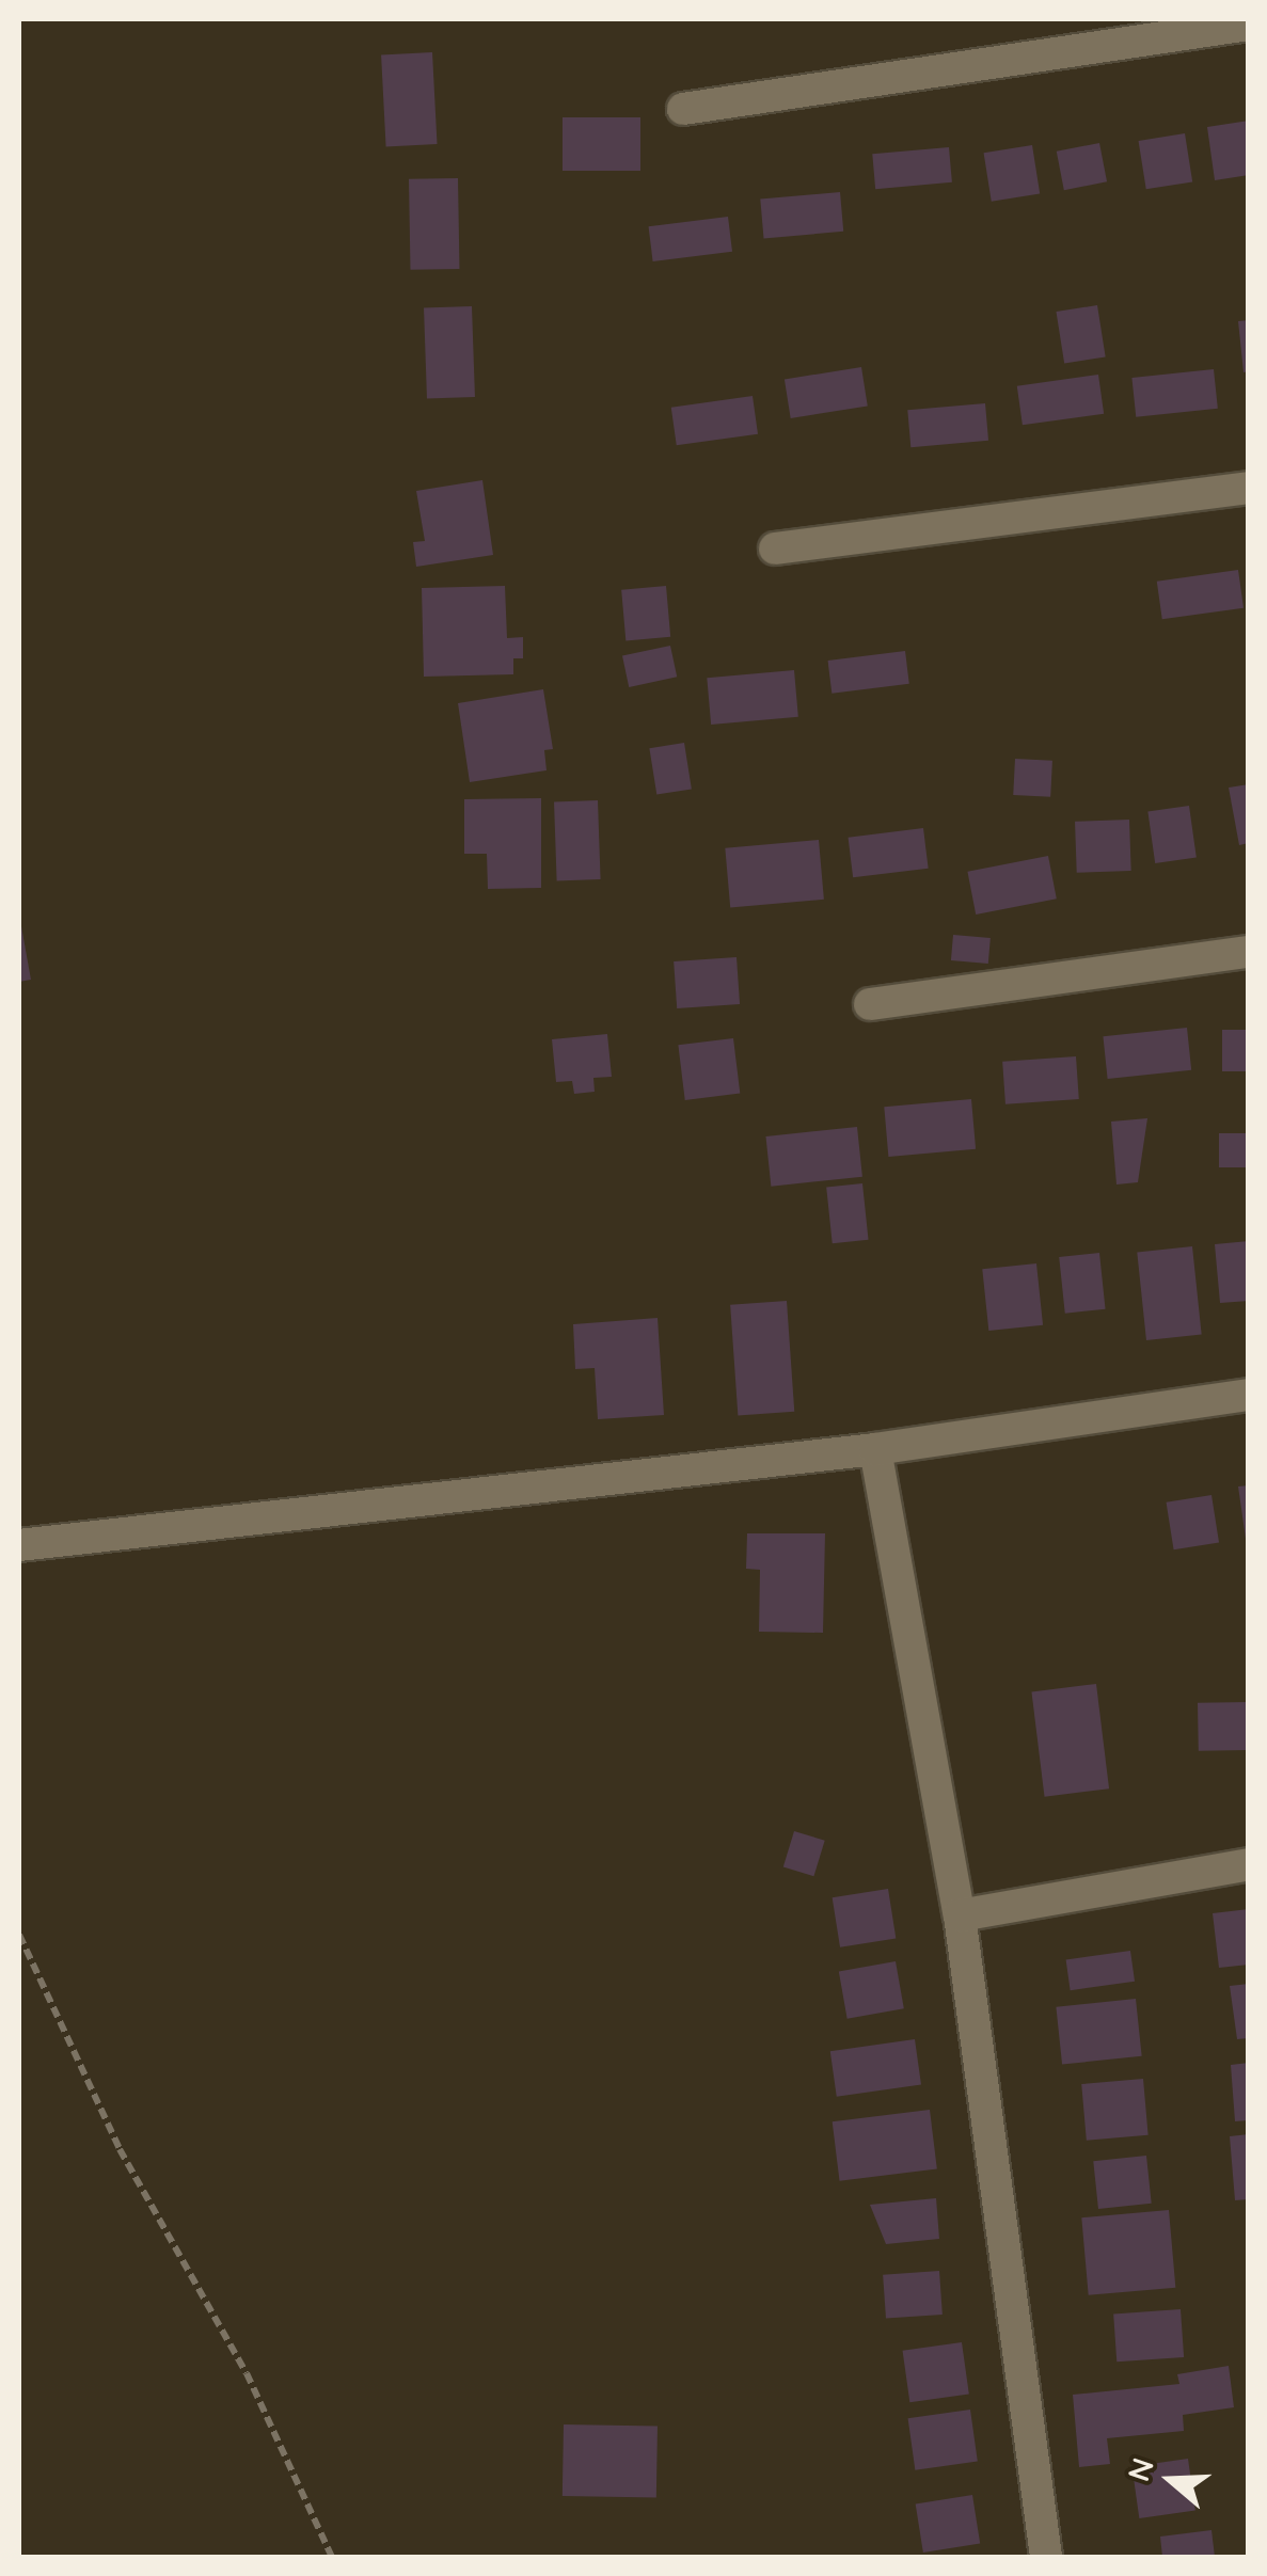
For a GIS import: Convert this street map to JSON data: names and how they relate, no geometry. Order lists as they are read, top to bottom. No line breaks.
{"north":"left"}
